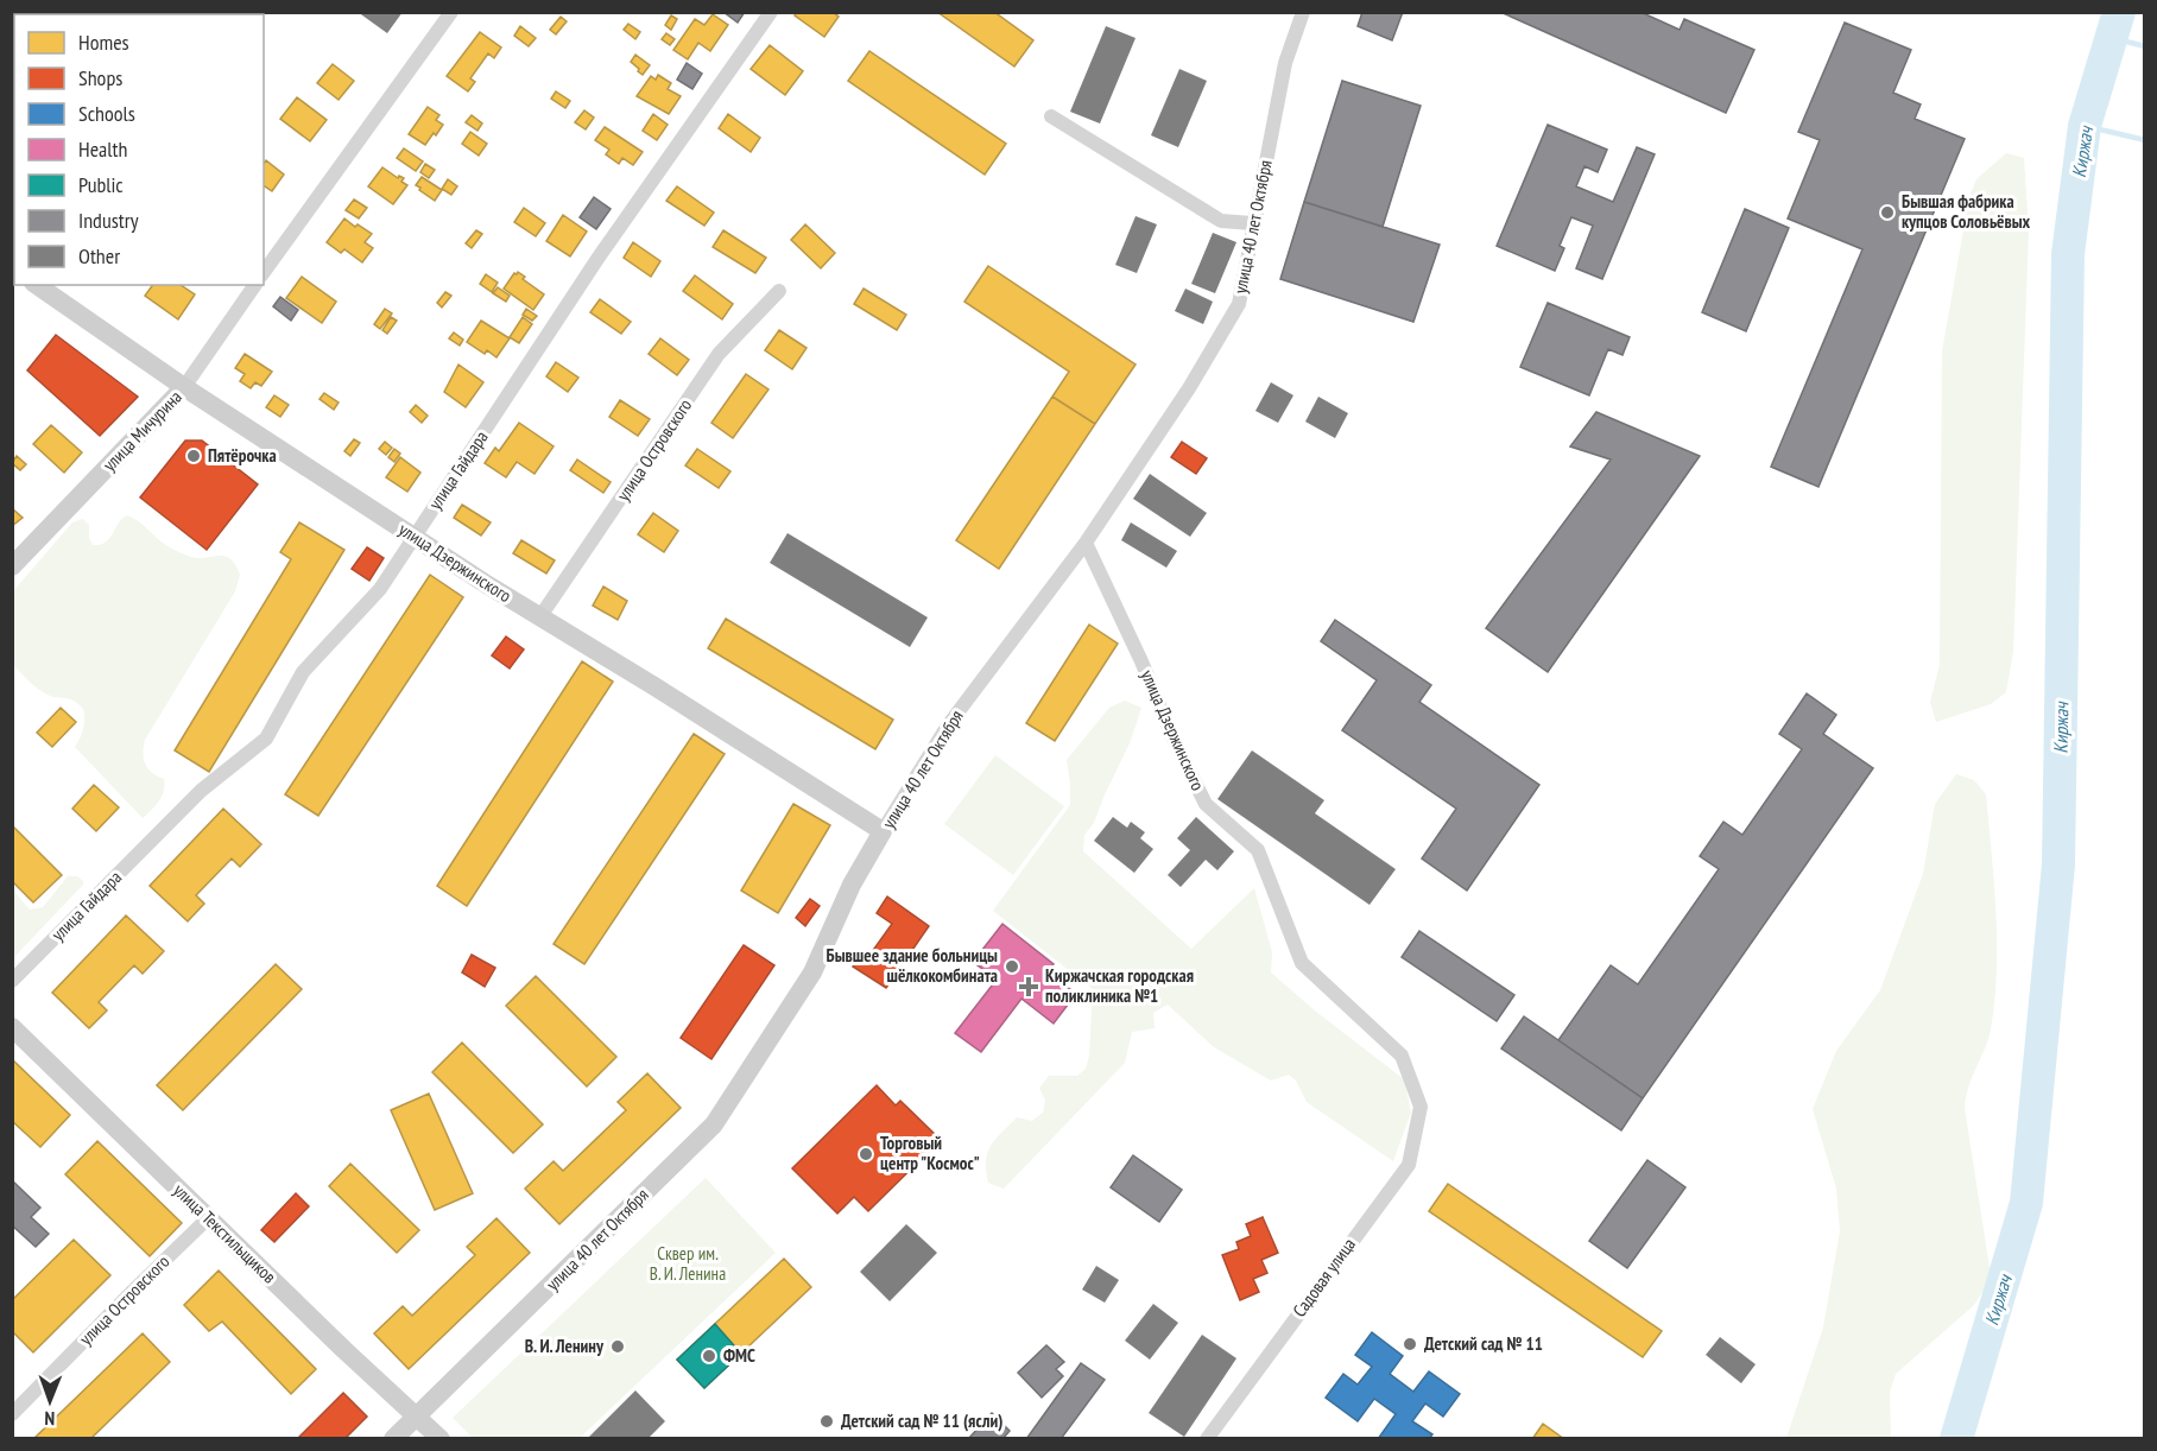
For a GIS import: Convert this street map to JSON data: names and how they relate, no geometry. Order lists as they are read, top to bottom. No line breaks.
{"streets":{"street":["улица 40 лет Октября","улица Мичурина","улица Островского","улица Гайдара","улица Дзержинского","улица Текстильщиков","Садовая улица"]},"crossings":[["улица 40 лет Октября","улица Дзержинского"],["улица 40 лет Октября","улица Текстильщиков"],["улица Мичурина","улица Дзержинского"],["улица Островского","улица Дзержинского"],["улица Островского","улица Текстильщиков"],["улица Гайдара","улица Дзержинского"],["улица Дзержинского","Садовая улица"]],"water":["Киржач"],"parks":["Сквер им. В. И. Ленина"],"places":{"other":["Бывшая фабрика купцов Соловьёвых","Пятёрочка","Бывшее здание больницы шёлкокомбината","Торговый центр \"Космос\"","Детский сад № 11","В. И. Ленину","ФМС","Детский сад № 11 (ясли)"],"health":["Киржачская городская поликлиника №1"]},"legend":["Homes","Shops","Schools","Health","Public","Industry","Other"],"north":"bottom"}
